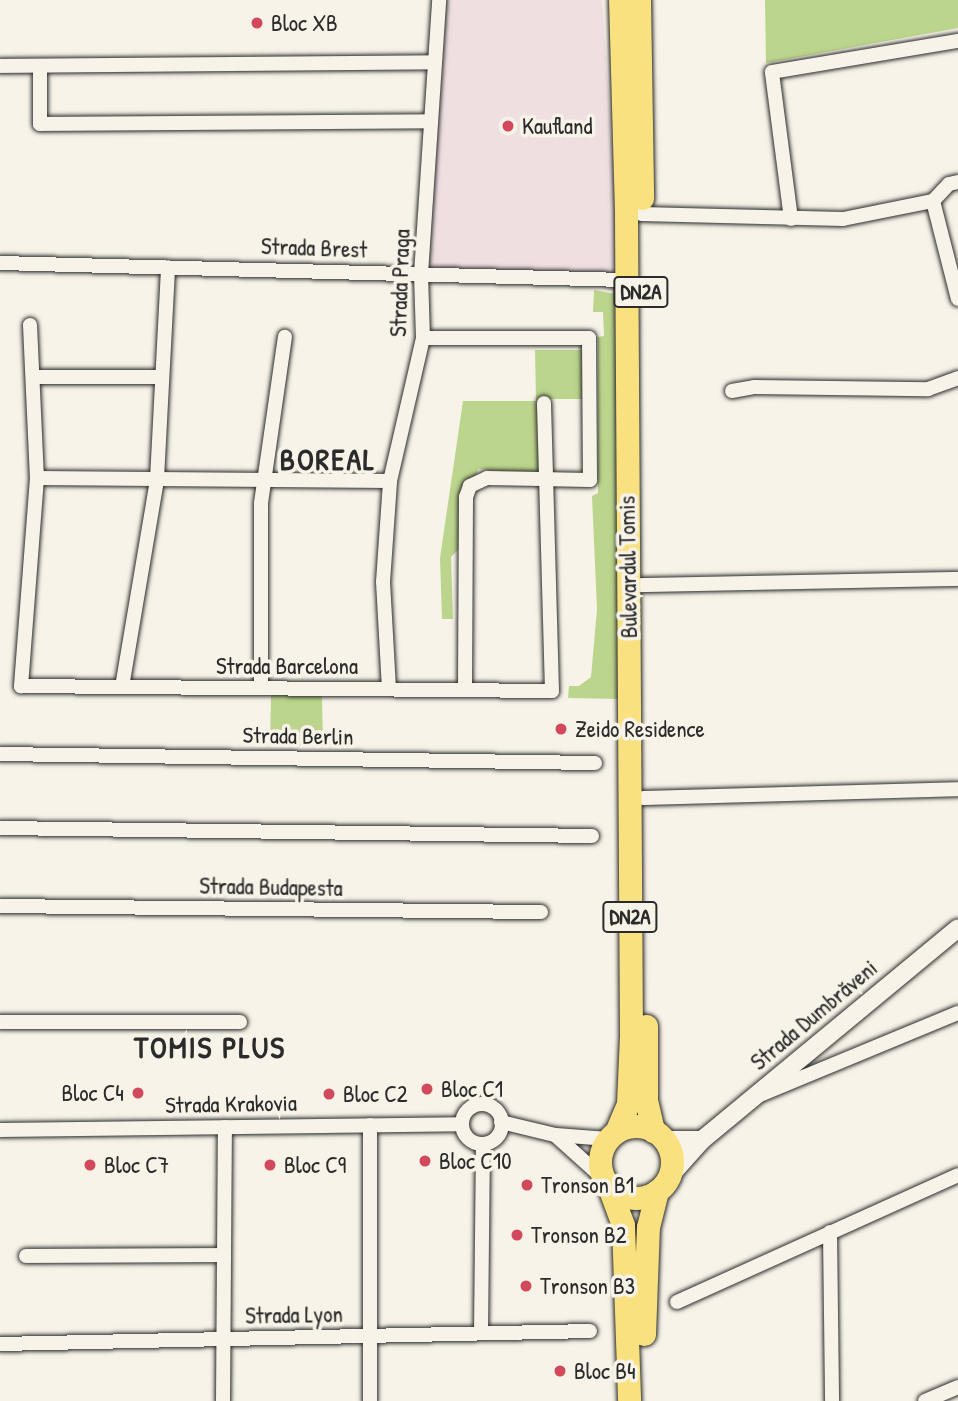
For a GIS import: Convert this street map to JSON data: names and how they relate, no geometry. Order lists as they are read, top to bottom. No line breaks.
{"streets":{"main road":["DN2A","Bulevardul Tomis"],"street":["Strada Brest","Strada Praga","Strada Barcelona","Strada Berlin","Strada Budapesta","Strada Dumbrăveni","Strada Krakovia","Strada Lyon"]},"crossings":[["Strada Brest","Strada Praga"],["Strada Brest","Bulevardul Tomis"],["Strada Praga","Strada Barcelona"],["DN2A","Bulevardul Tomis"],["DN2A","Strada Dumbrăveni"],["Bulevardul Tomis","Strada Dumbrăveni"]],"districts":["BOREAL","TOMIS PLUS"],"places":["Bloc XB","Kaufland","Zeido Residence","Bloc C1","Bloc C4","Bloc C2","Bloc C10","Bloc C7","Bloc C9","Tronson B1","Tronson B2","Tronson B3","Bloc B4"]}
